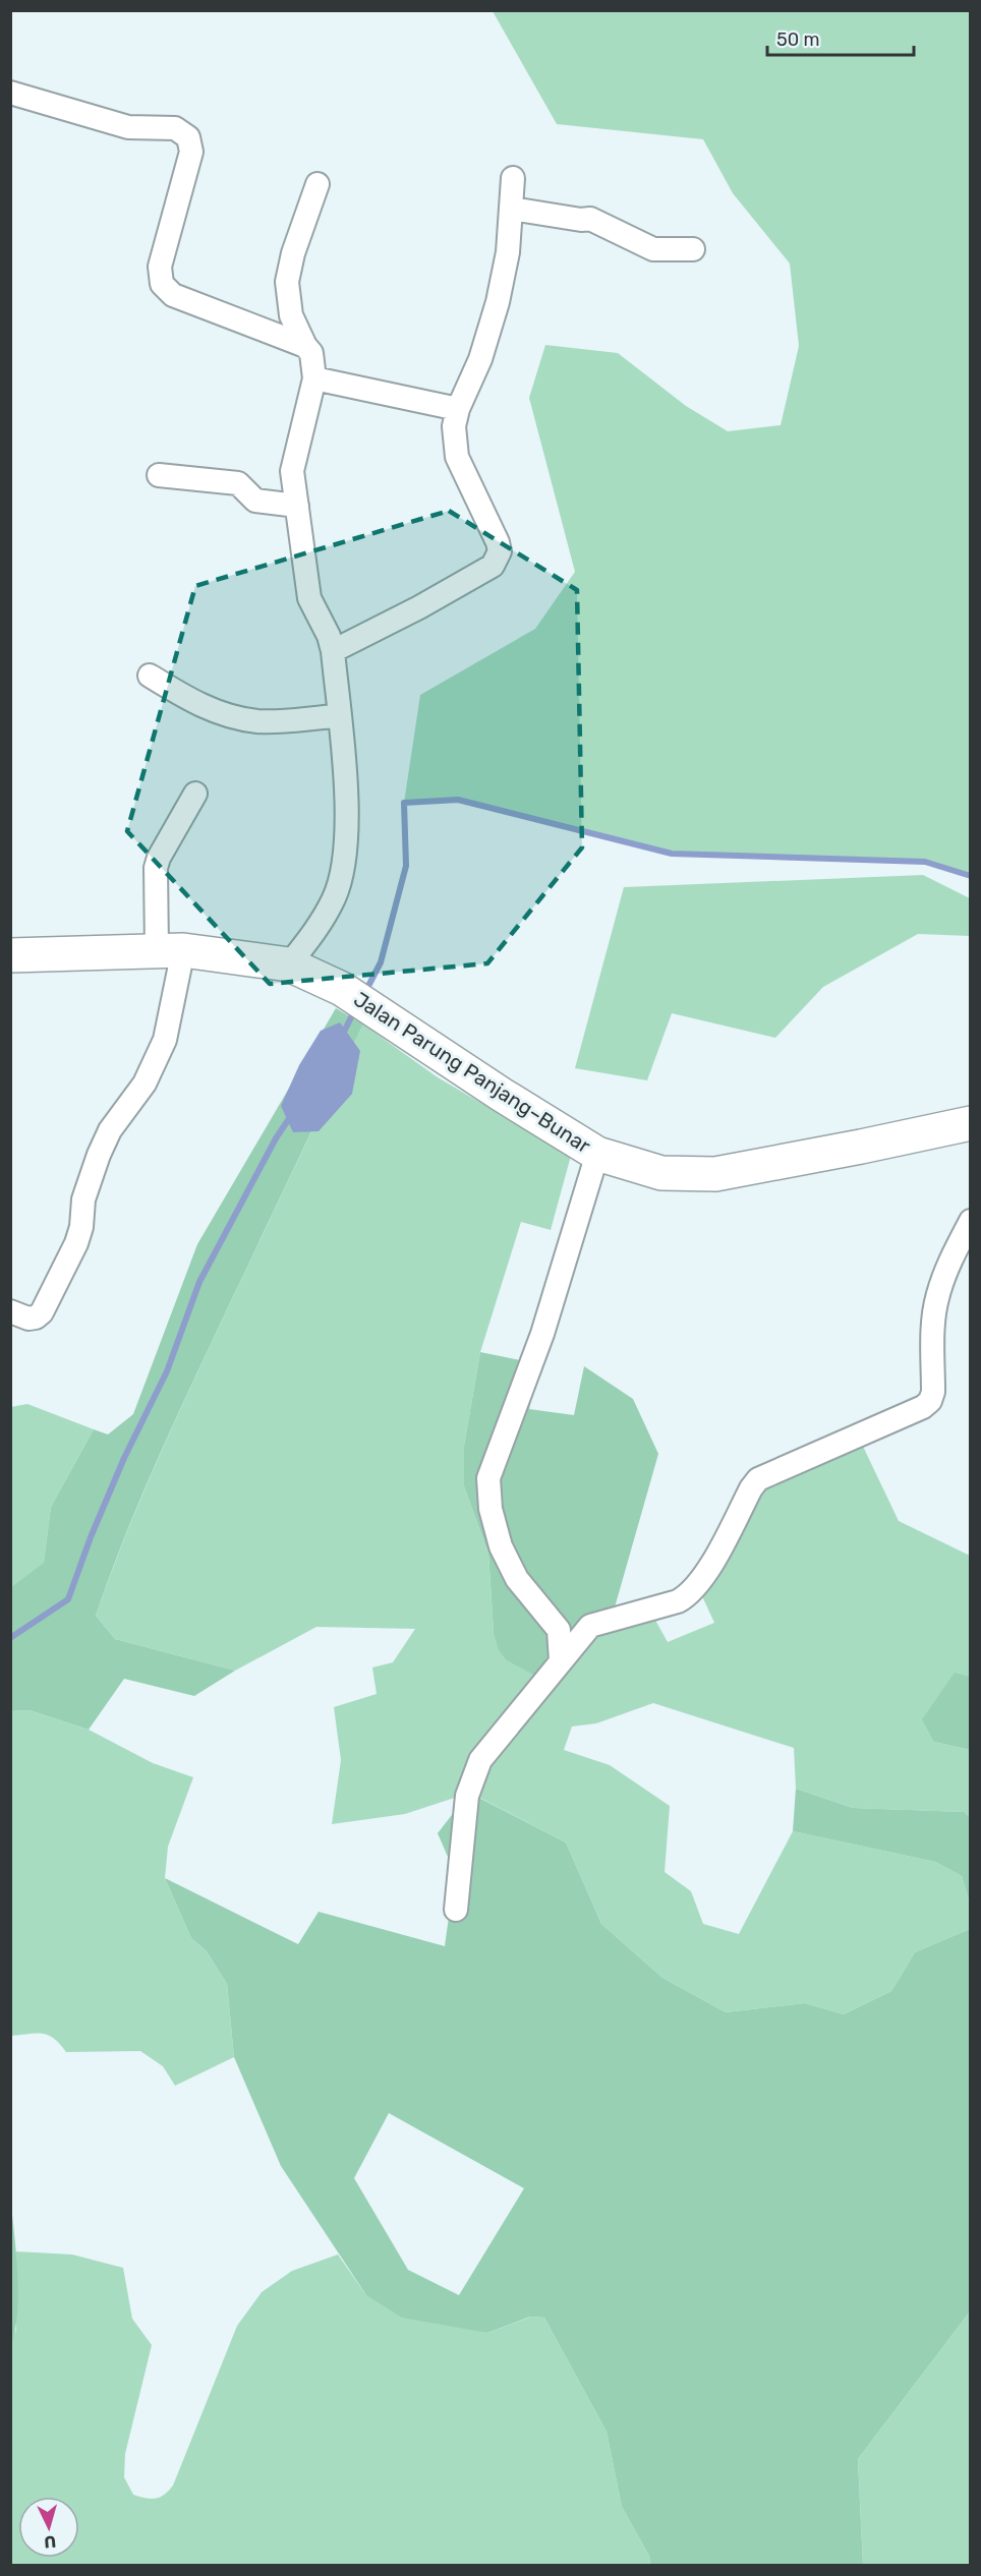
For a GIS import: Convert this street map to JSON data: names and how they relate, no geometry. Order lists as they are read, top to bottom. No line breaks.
{"streets":{"main road":["Jalan Parung Panjang–Bunar"]},"scale_bar":"50 m","north":"bottom"}
